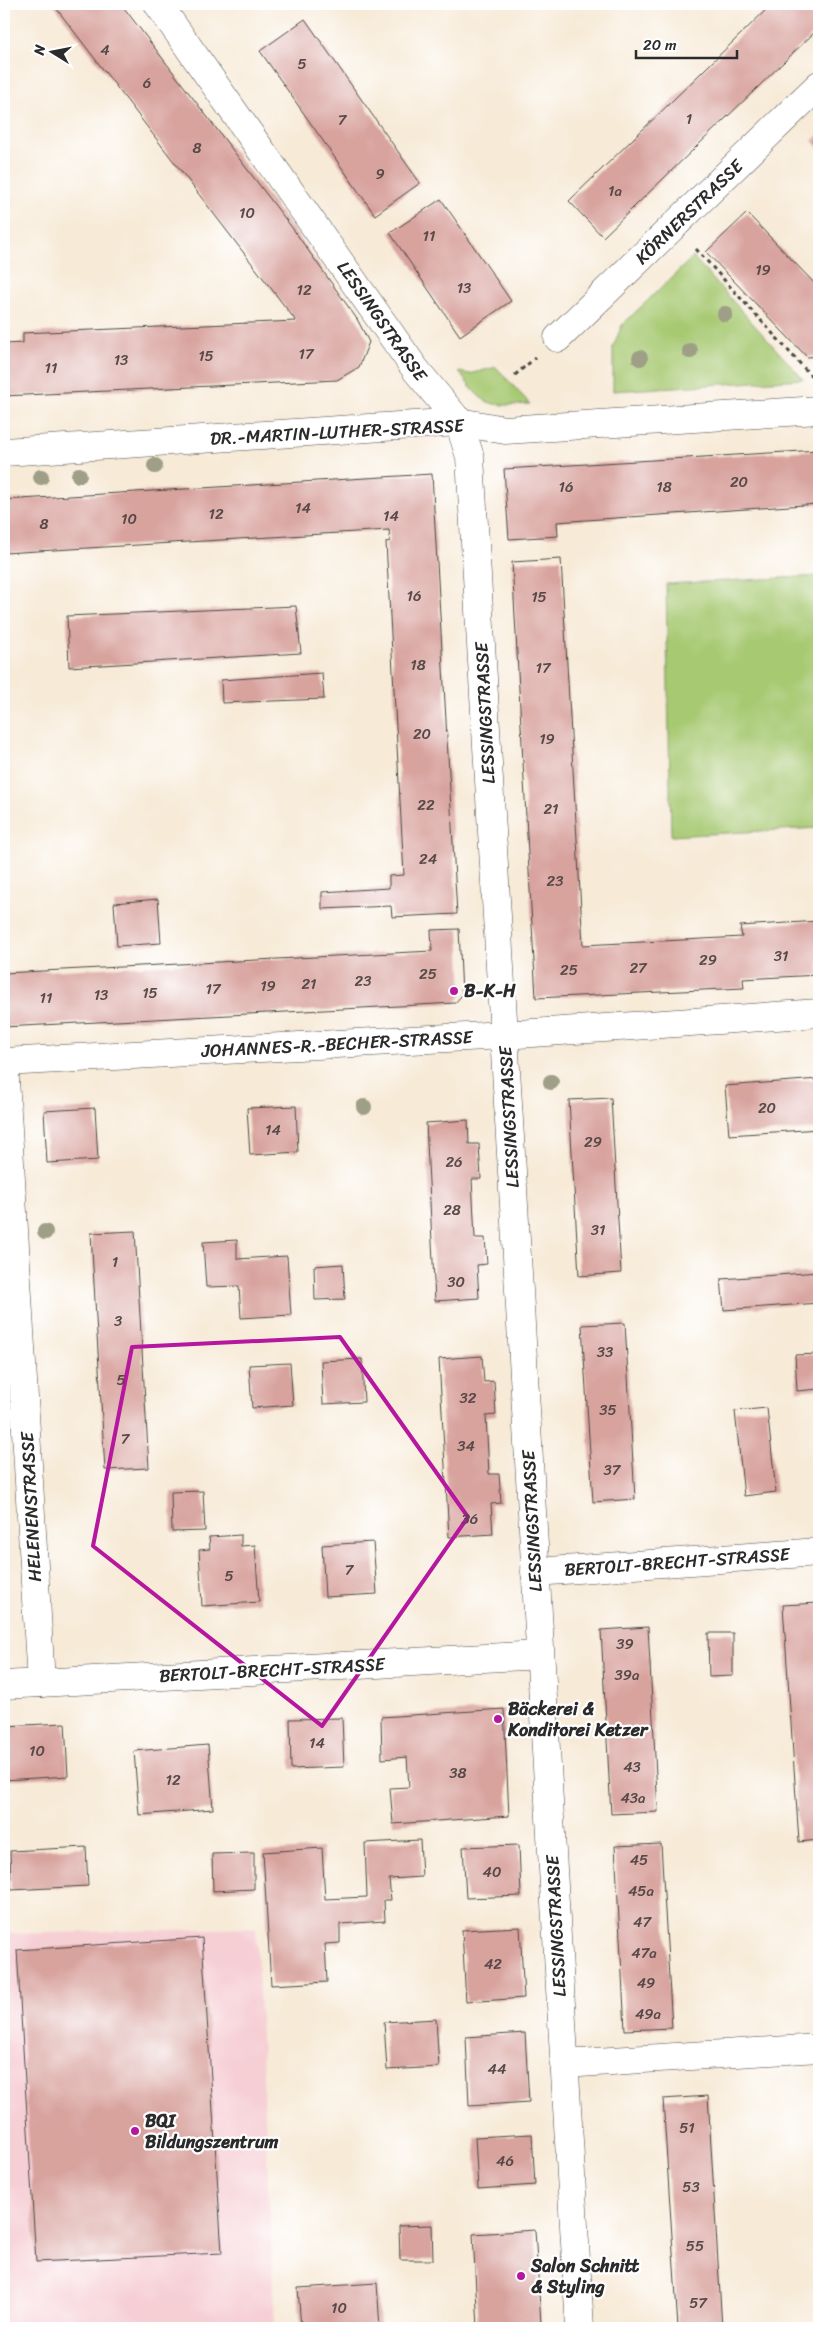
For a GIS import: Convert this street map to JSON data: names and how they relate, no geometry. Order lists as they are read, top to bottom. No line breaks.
{"streets":{"street":["KÖRNERSTRASSE","LESSINGSTRASSE","DR.-MARTIN-LUTHER-STRASSE","JOHANNES-R.-BECHER-STRASSE","HELENENSTRASSE","BERTOLT-BRECHT-STRASSE"]},"crossings":[["LESSINGSTRASSE","DR.-MARTIN-LUTHER-STRASSE"],["LESSINGSTRASSE","JOHANNES-R.-BECHER-STRASSE"],["LESSINGSTRASSE","BERTOLT-BRECHT-STRASSE"],["JOHANNES-R.-BECHER-STRASSE","HELENENSTRASSE"],["HELENENSTRASSE","BERTOLT-BRECHT-STRASSE"]],"places":["B-K-H","Bäckerei & Konditorei Ketzer","BQI Bildungszentrum","Salon Schnitt & Styling"],"house_numbers":["4","5","6","1","7","8","9","1a","10","11","19","13","12","17","15","13","11","20","16","18","14","12","14","10","8","16","15","18","17","20","19","22","21","24","23","31","29","27","25","25","23","21","19","17","15","13","11","20","14","29","26","28","31","1","30","3","33","5","32","35","7","34","37","36","7","5","39","39a","14","10","43","38","12","43a","45","40","45a","47","47a","42","49","49a","44","51","46","53","55","57","10"],"scale_bar":"20 m","north":"left"}
